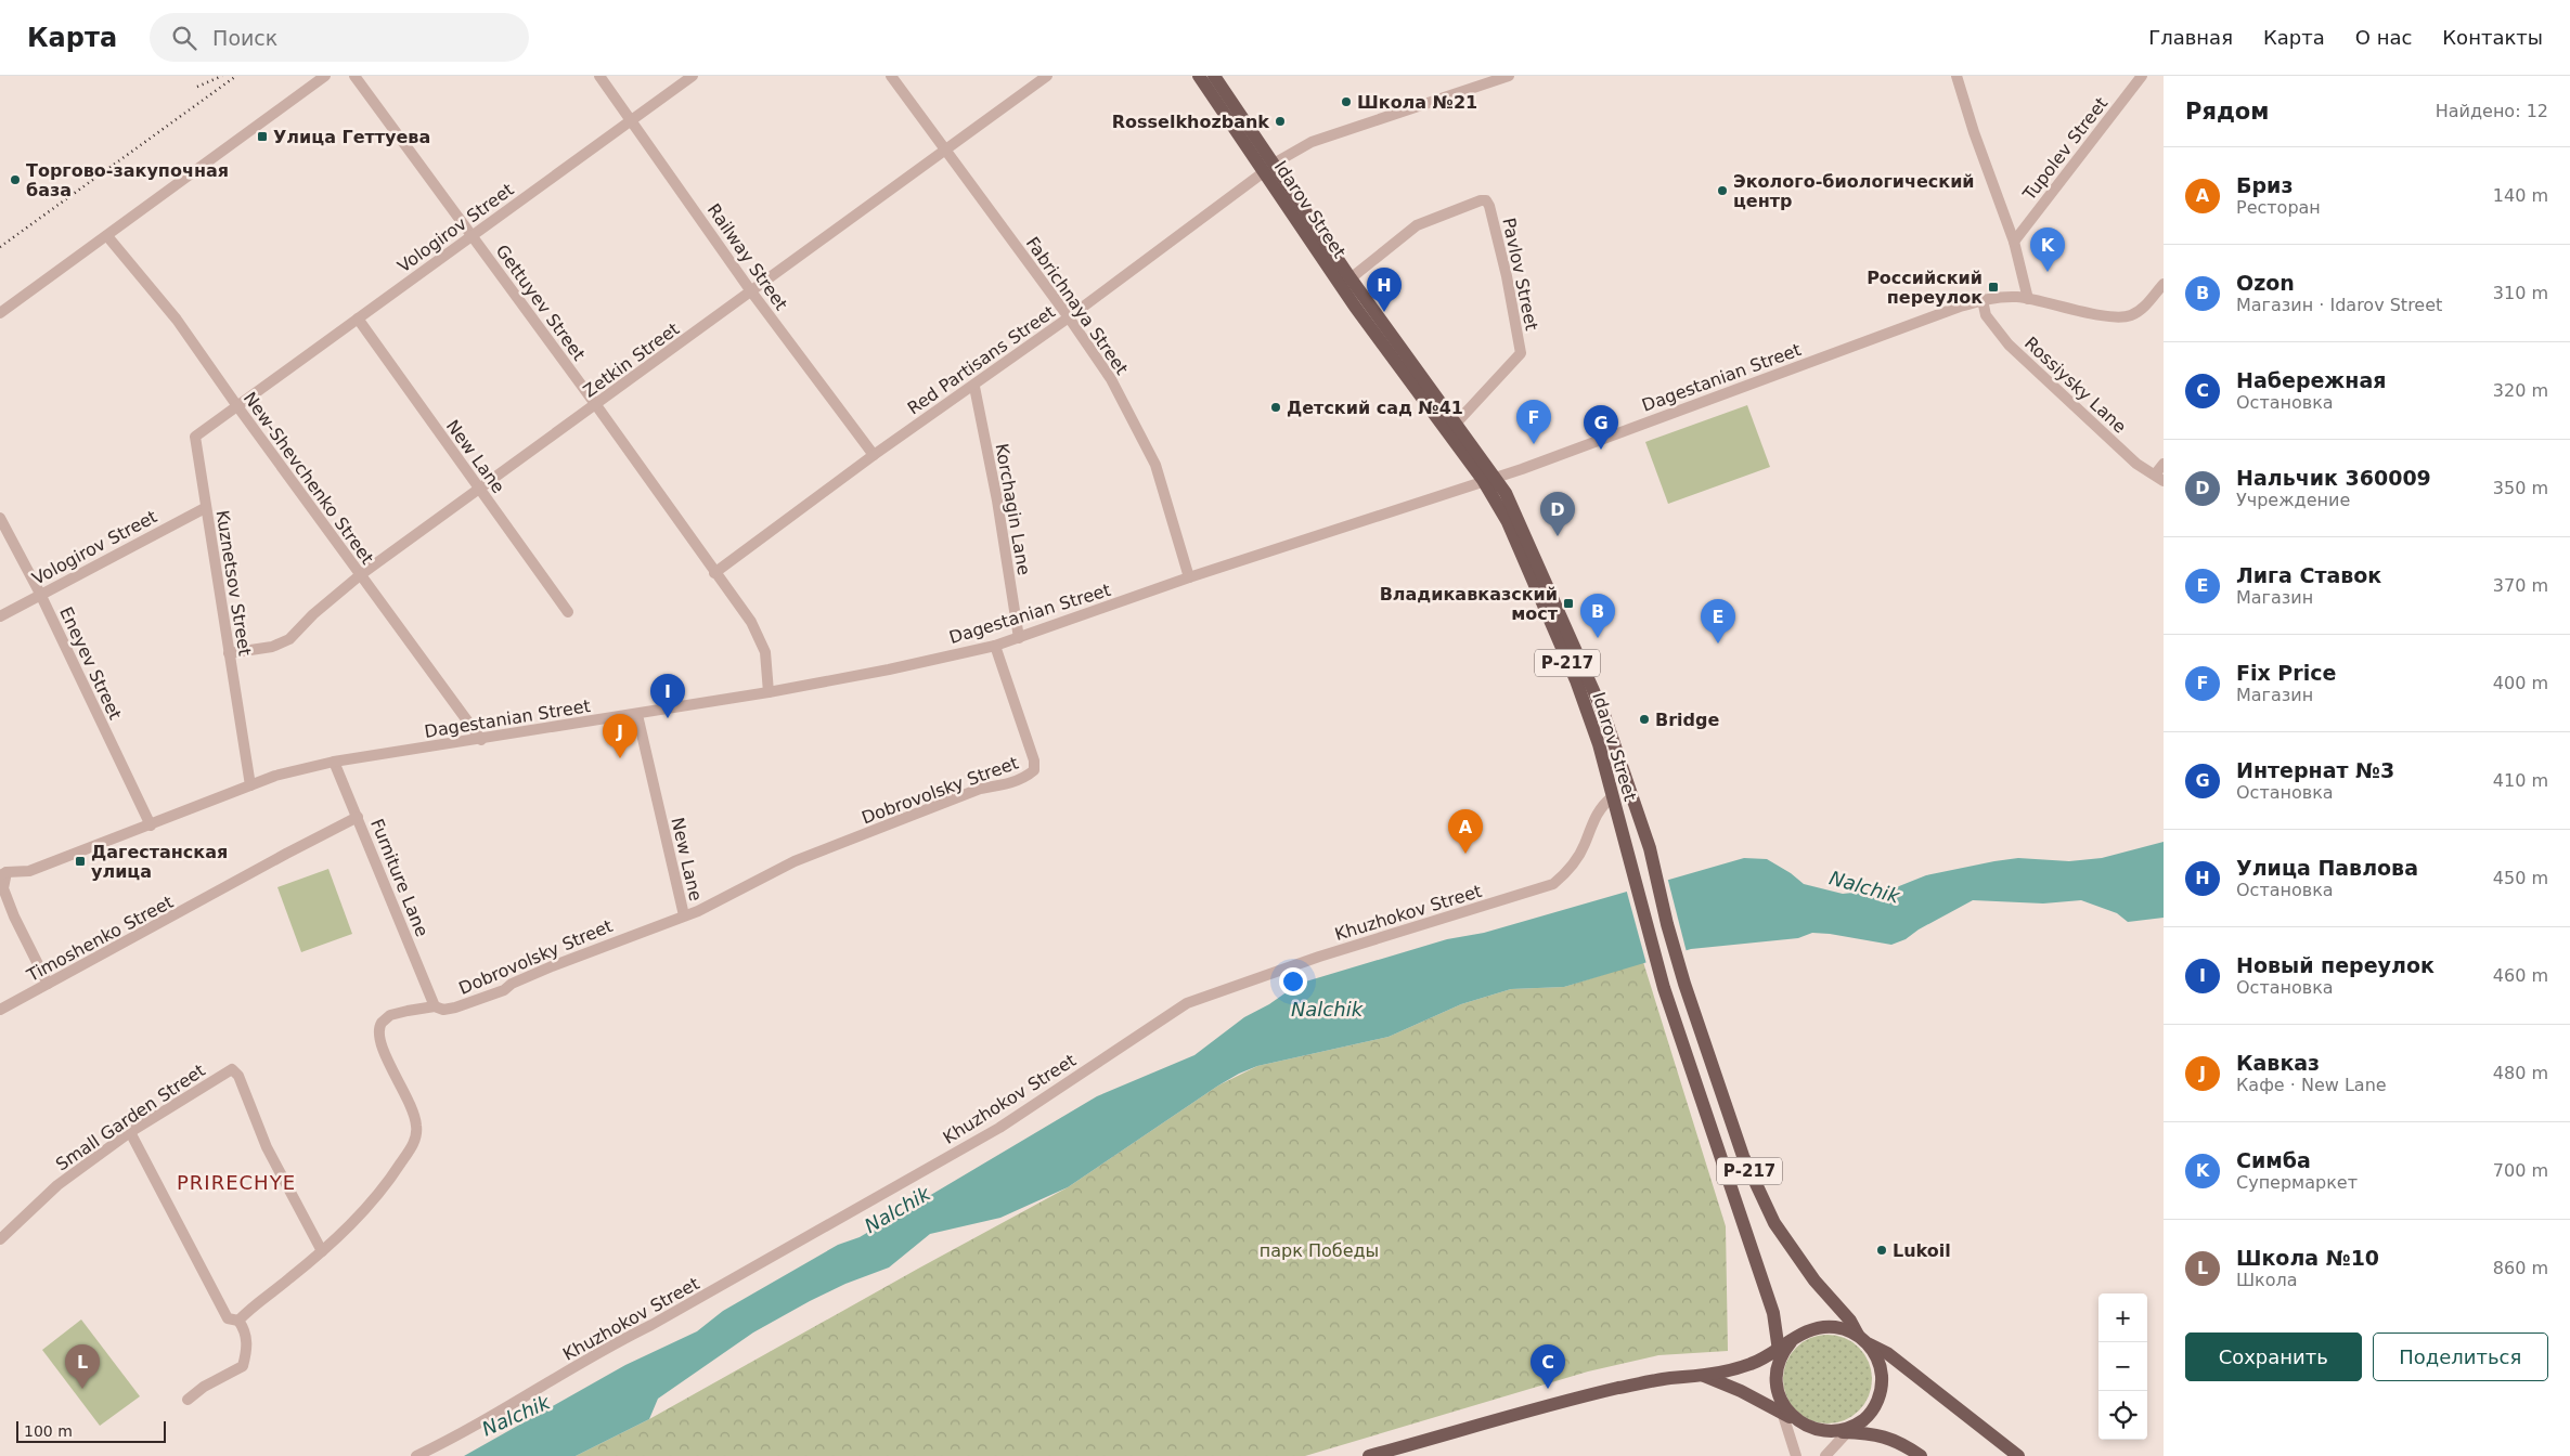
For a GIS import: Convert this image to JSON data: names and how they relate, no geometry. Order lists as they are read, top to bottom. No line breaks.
{"streets":{"main road":["Idarov Street","Р-217"],"street":["Tupolev Street","Vologirov Street","Railway Street","Pavlov Street","Gettuyev Street","Fabrichnaya Street","Zetkin Street","Red Partisans Street","Dagestanian Street","Rossiysky Lane","New Lane","New-Shevchenko Street","Korchagin Lane","Kuznetsov Street","Eneyev Street","Dobrovolsky Street","Furniture Lane","Khuzhokov Street","Timoshenko Street","Small Garden Street"]},"crossings":[["Idarov Street","Pavlov Street"],["Idarov Street","Red Partisans Street"],["Idarov Street","Dagestanian Street"],["Idarov Street","Р-217"],["Idarov Street","Khuzhokov Street"],["Vologirov Street","Railway Street"],["Vologirov Street","Gettuyev Street"],["Vologirov Street","New Lane"],["Vologirov Street","New-Shevchenko Street"],["Vologirov Street","Kuznetsov Street"],["Vologirov Street","Eneyev Street"],["Railway Street","Zetkin Street"],["Railway Street","Red Partisans Street"],["Gettuyev Street","Zetkin Street"],["Gettuyev Street","Red Partisans Street"],["Gettuyev Street","Dagestanian Street"],["Fabrichnaya Street","Zetkin Street"],["Fabrichnaya Street","Red Partisans Street"],["Fabrichnaya Street","Dagestanian Street"],["Zetkin Street","New Lane"],["Zetkin Street","New-Shevchenko Street"],["Zetkin Street","Kuznetsov Street"],["Red Partisans Street","Korchagin Lane"],["Dagestanian Street","Rossiysky Lane"],["Dagestanian Street","New Lane"],["Dagestanian Street","New-Shevchenko Street"],["Dagestanian Street","Korchagin Lane"],["Dagestanian Street","Kuznetsov Street"],["Dagestanian Street","Eneyev Street"],["Dagestanian Street","Dobrovolsky Street"],["Dagestanian Street","Furniture Lane"],["New Lane","Dobrovolsky Street"],["New-Shevchenko Street","Kuznetsov Street"],["Dobrovolsky Street","Furniture Lane"],["Dobrovolsky Street","Small Garden Street"],["Furniture Lane","Timoshenko Street"]],"districts":["PRIRECHYE"],"water":["Nalchik"],"parks":["парк Победы"],"places":{"other":["Школа №21","Rosselkhozbank","Торгово-закупочная база","Эколого-биологический центр","Детский сад №41","Bridge","Lukoil"],"transit":["Улица Геттуева","Российский переулок","Владикавказский мост","Дагестанская улица"]},"scale_bar":"100 m","page":{"header":"Карта","search":"Поиск","nav":["Главная","Карта","О нас","Контакты"],"heading":["Рядом","Найдено: 12"],"list":[{"mark":"A","name":"Бриз","note":"Ресторан","value":"140 m"},{"mark":"B","name":"Ozon","note":"Магазин · Idarov Street","value":"310 m"},{"mark":"C","name":"Набережная","note":"Остановка","value":"320 m"},{"mark":"D","name":"Нальчик 360009","note":"Учреждение","value":"350 m"},{"mark":"E","name":"Лига Ставок","note":"Магазин","value":"370 m"},{"mark":"F","name":"Fix Price","note":"Магазин","value":"400 m"},{"mark":"G","name":"Интернат №3","note":"Остановка","value":"410 m"},{"mark":"H","name":"Улица Павлова","note":"Остановка","value":"450 m"},{"mark":"I","name":"Новый переулок","note":"Остановка","value":"460 m"},{"mark":"J","name":"Кавказ","note":"Кафе · New Lane","value":"480 m"},{"mark":"K","name":"Симба","note":"Супермаркет","value":"700 m"},{"mark":"L","name":"Школа №10","note":"Школа","value":"860 m"}],"pins":["K","H","F","G","D","B","E","I","J","A","C","L"],"map_buttons":["+","−"],"buttons":["Сохранить","Поделиться"],"scale":"100 m"}}
